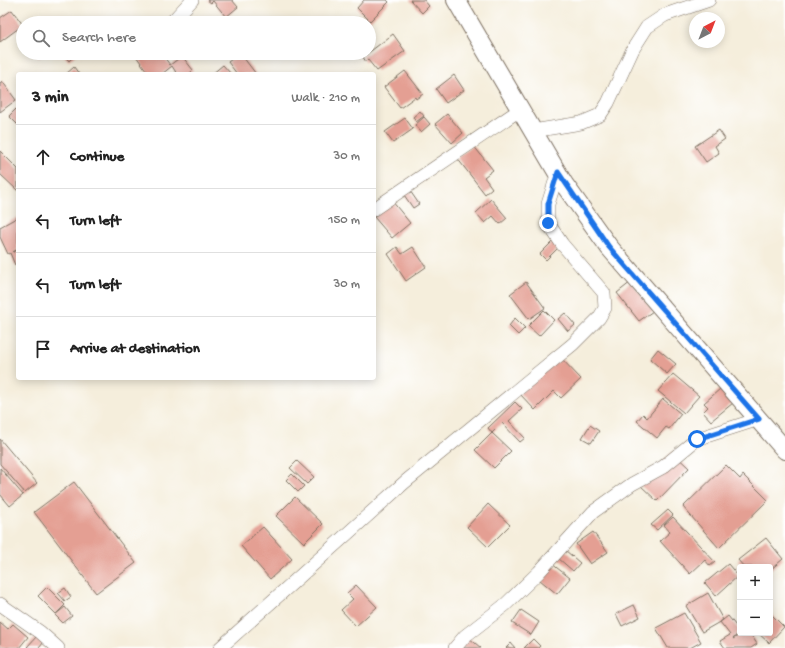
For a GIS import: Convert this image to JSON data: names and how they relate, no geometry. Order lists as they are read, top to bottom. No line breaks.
{"north":"top right","page":{"search":"Search here","heading":["3 min","Walk · 210 m"],"list":[["Continue","30 m"],["Turn left","150 m"],["Turn left","30 m"],"Arrive at destination"],"map_buttons":["+","−"]}}
